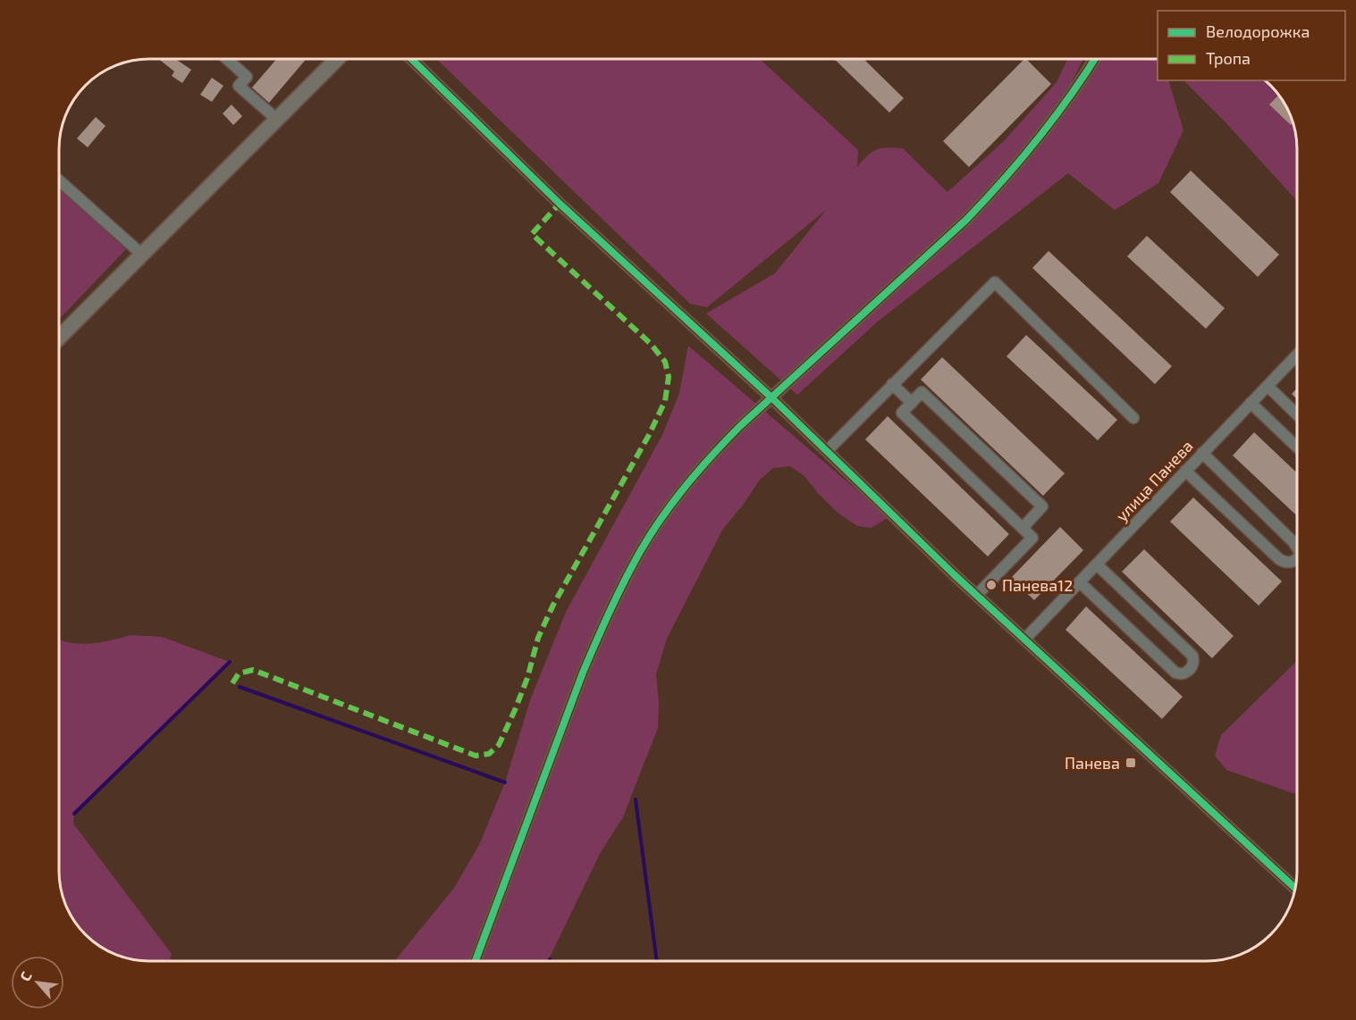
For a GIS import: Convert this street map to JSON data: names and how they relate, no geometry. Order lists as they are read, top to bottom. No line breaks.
{"streets":{"street":["улица Панева"]},"places":{"other":["Панева12"],"transit":["Панева"]},"legend":["Велодорожка","Тропа"],"north":"top left"}
